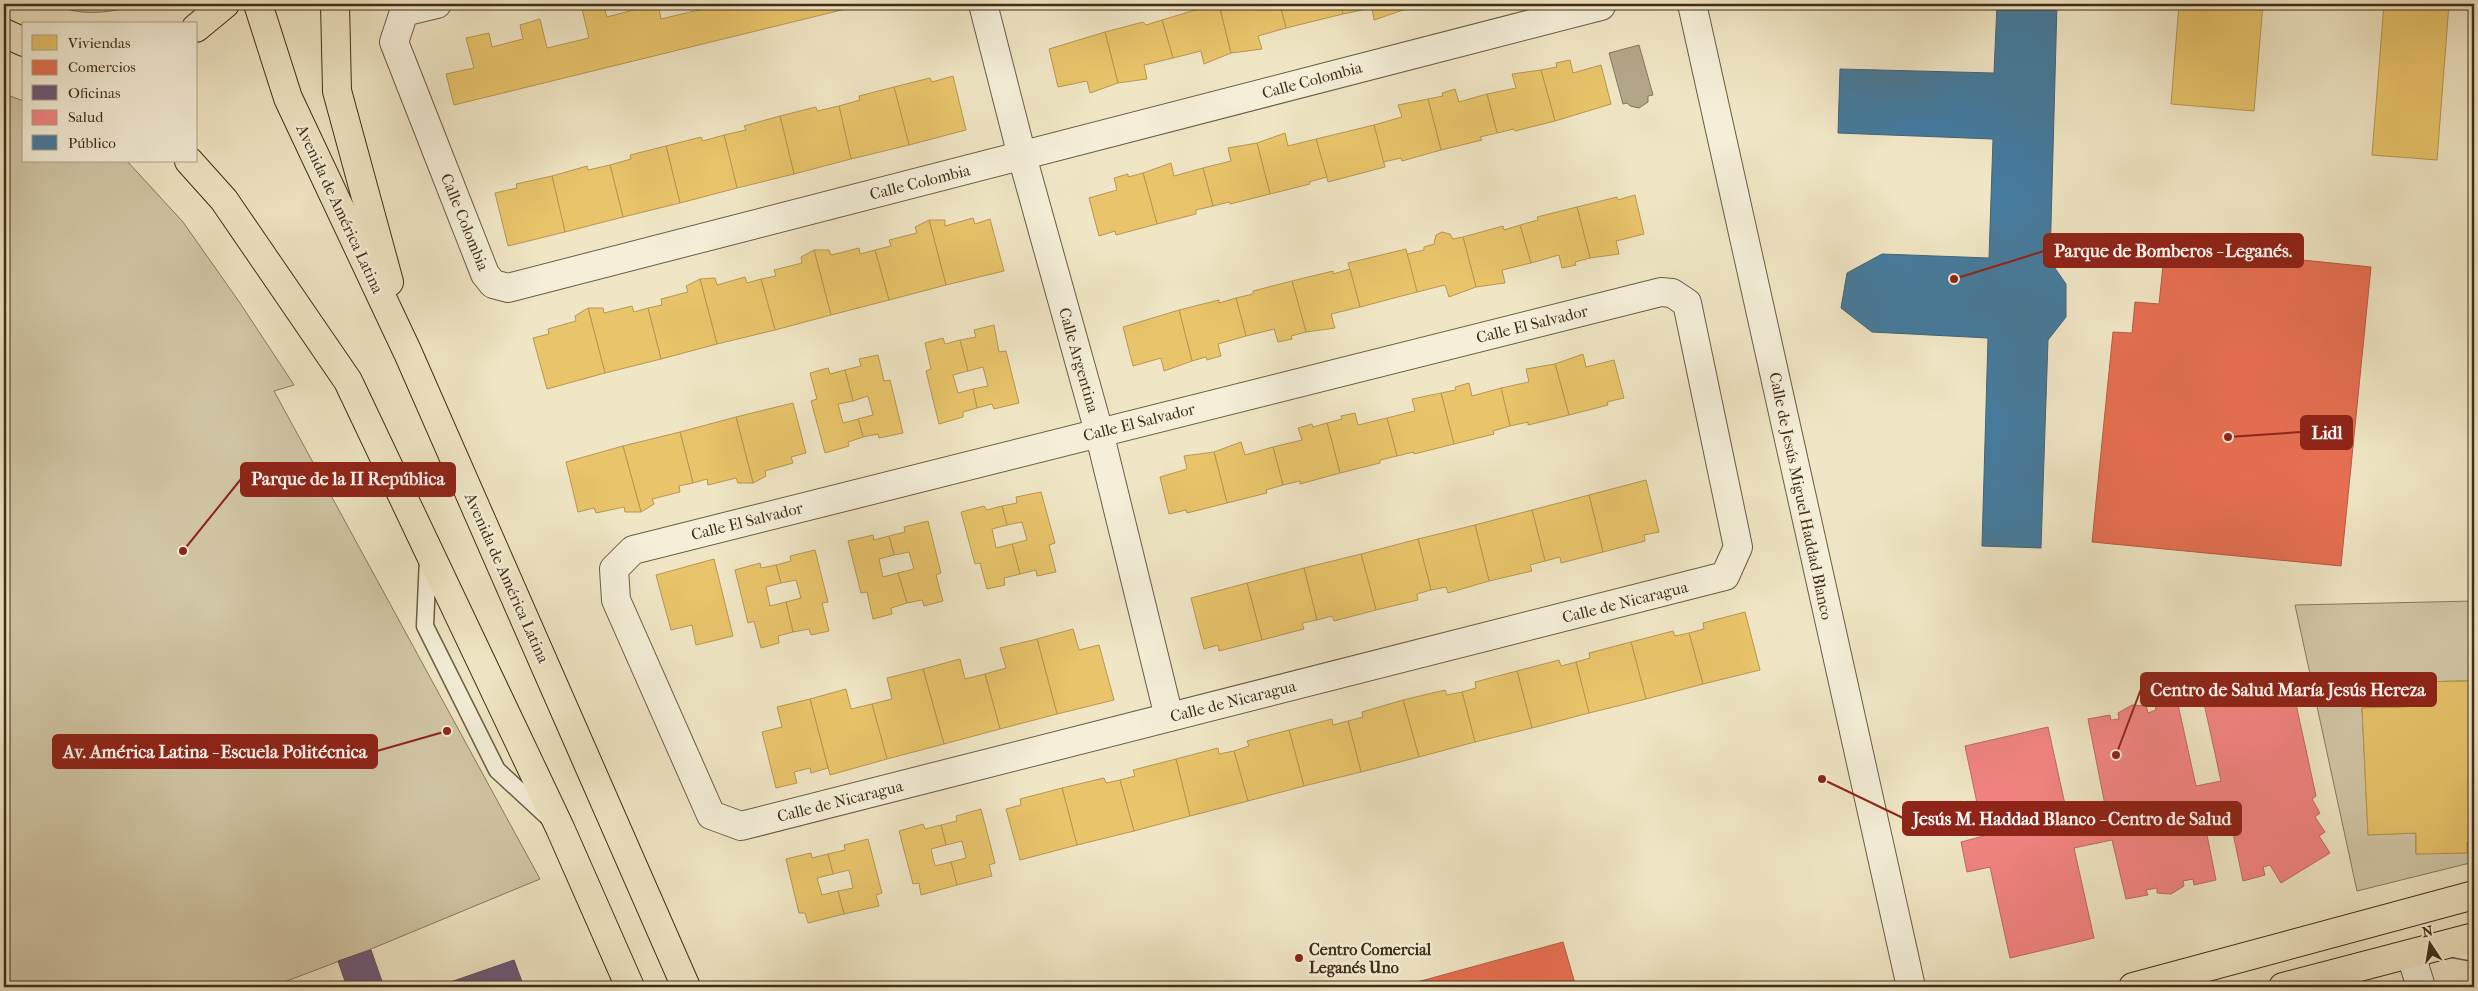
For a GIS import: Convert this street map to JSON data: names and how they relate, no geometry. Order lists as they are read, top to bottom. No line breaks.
{"streets":{"main road":["Avenida de América Latina"],"street":["Calle Colombia","Calle El Salvador","Calle Argentina","Calle de Jesús Miguel Haddad Blanco","Calle de Nicaragua"]},"crossings":[["Calle Colombia","Calle Argentina"],["Calle El Salvador","Calle Argentina"],["Calle El Salvador","Calle de Nicaragua"],["Calle Argentina","Calle de Nicaragua"]],"places":["Parque de Bomberos - Leganés.","Lidl","Parque de la II República","Av. América Latina - Escuela Politécnica","Centro de Salud María Jesús Hereza","Jesús M. Haddad Blanco - Centro de Salud","Centro Comercial Leganés Uno"],"legend":["Viviendas","Comercios","Oficinas","Salud","Público"],"north":"top"}
